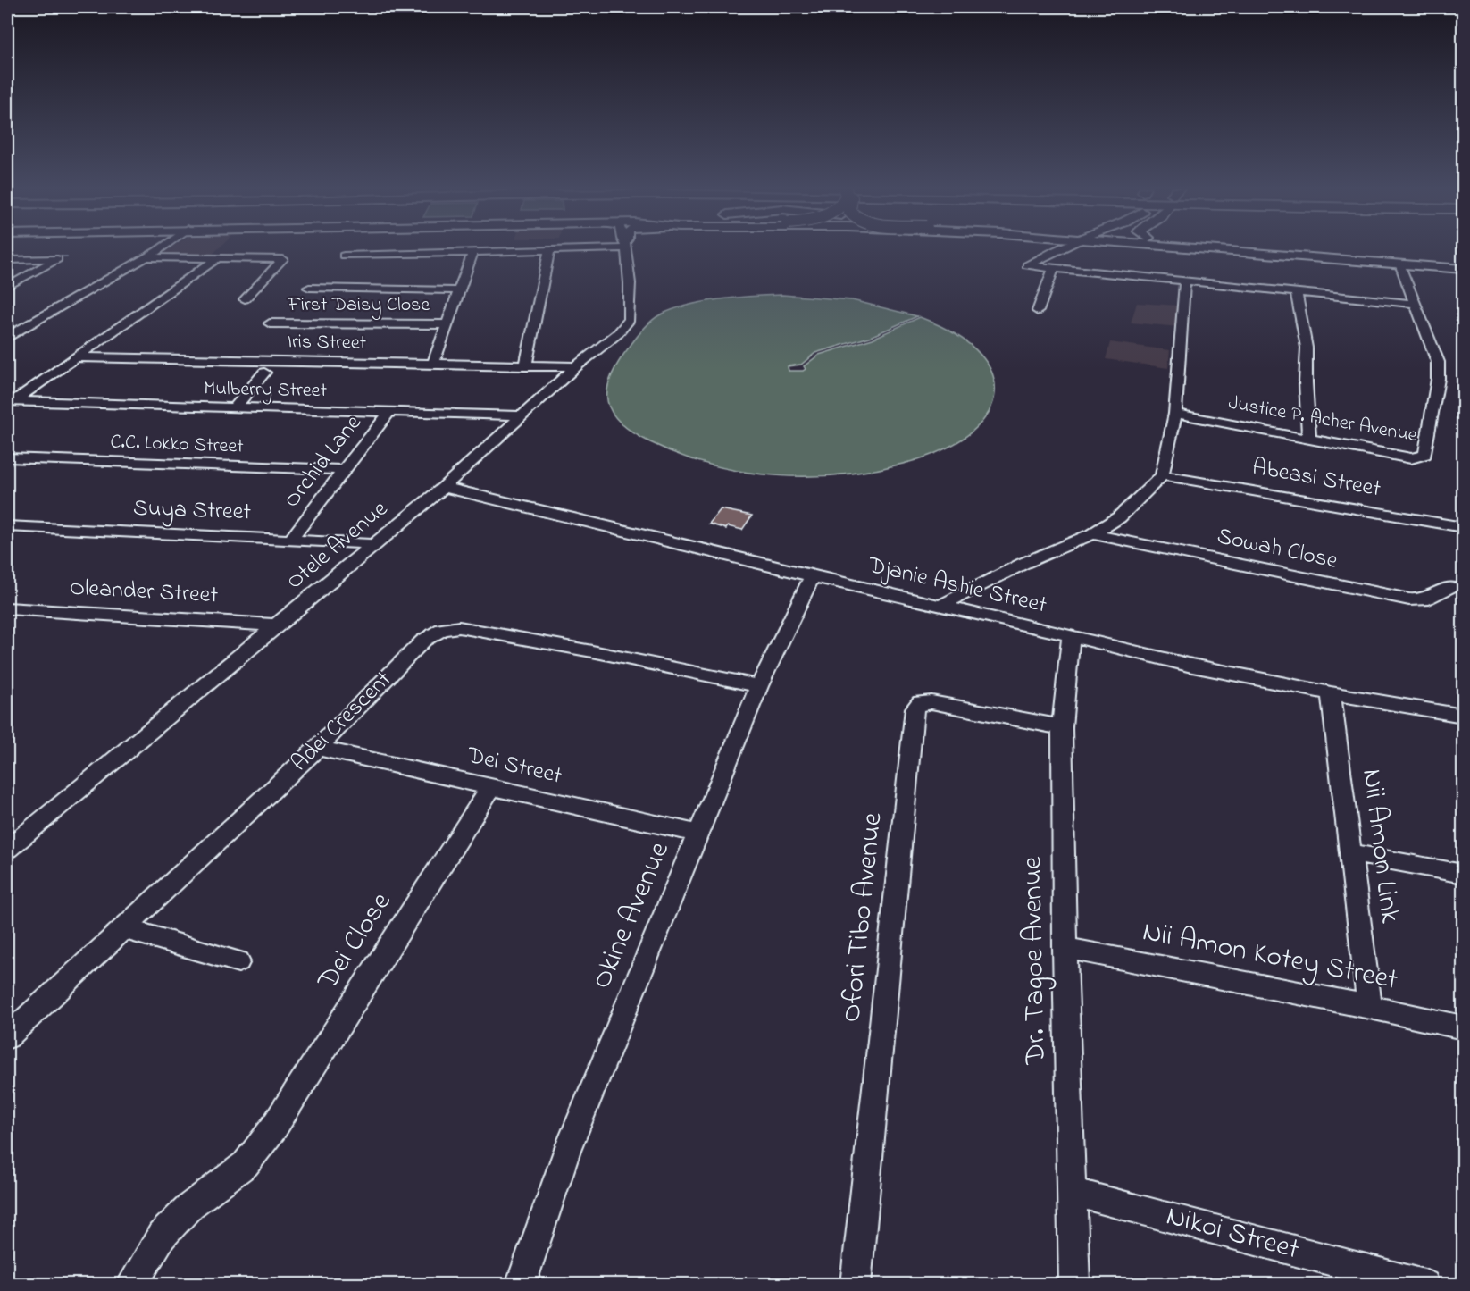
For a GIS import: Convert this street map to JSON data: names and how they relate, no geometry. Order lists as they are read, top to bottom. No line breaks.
{"streets":{"street":["First Daisy Close","Iris Street","Mulberry Street","Justice P. Acher Avenue","C.C. Lokko Street","Orchid Lane","Abeasi Street","Suya Street","Otele Avenue","Sowah Close","Djanie Ashie Street","Oleander Street","Adei Crescent","Dei Street","Nii Amon Link","Okine Avenue","Ofori Tibo Avenue","Dei Close","Nii Amon Kotey Street","Dr. Tagoe Avenue","Nikoi Street"]},"crossings":[["Iris Street","Otele Avenue"],["Mulberry Street","Orchid Lane"],["Mulberry Street","Otele Avenue"],["C.C. Lokko Street","Orchid Lane"],["Orchid Lane","Suya Street"],["Suya Street","Otele Avenue"],["Otele Avenue","Djanie Ashie Street"],["Otele Avenue","Oleander Street"],["Djanie Ashie Street","Nii Amon Link"],["Djanie Ashie Street","Okine Avenue"],["Djanie Ashie Street","Dr. Tagoe Avenue"],["Adei Crescent","Dei Street"],["Adei Crescent","Okine Avenue"],["Dei Street","Okine Avenue"],["Dei Street","Dei Close"],["Nii Amon Link","Nii Amon Kotey Street"],["Ofori Tibo Avenue","Dr. Tagoe Avenue"],["Nii Amon Kotey Street","Dr. Tagoe Avenue"],["Dr. Tagoe Avenue","Nikoi Street"]]}
